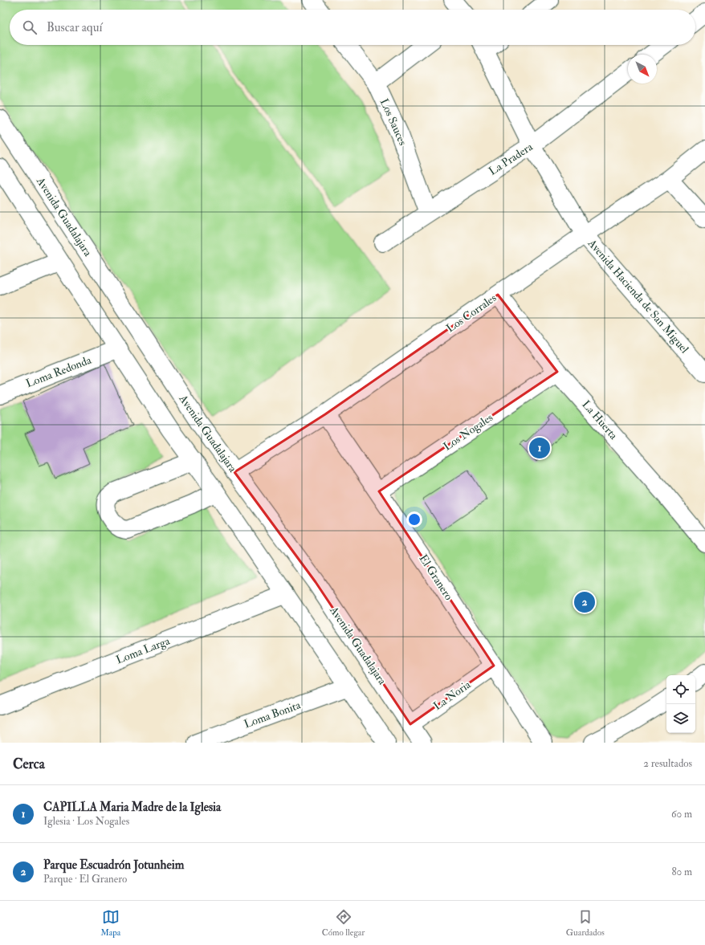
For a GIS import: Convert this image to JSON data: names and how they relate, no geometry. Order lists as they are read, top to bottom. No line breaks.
{"streets":{"street":["Los Sauces","La Pradera","Avenida Guadalajara","Avenida Hacienda de San Miguel","Los Corrales","Loma Redonda","La Huerta","Los Nogales","El Granero","Loma Larga","La Noria","Loma Bonita"]},"crossings":[["Los Sauces","La Pradera"],["La Pradera","Avenida Hacienda de San Miguel"],["Avenida Guadalajara","Los Corrales"],["Avenida Guadalajara","La Noria"],["Avenida Hacienda de San Miguel","Los Corrales"],["Los Corrales","La Huerta"],["Los Corrales","El Granero"],["La Huerta","Los Nogales"],["Los Nogales","El Granero"],["El Granero","La Noria"]],"north":"bottom right","page":{"search":"Buscar aquí","pins":["1","2"],"heading":["Cerca","2 resultados"],"list":[{"mark":"1","name":"CAPILLA Maria Madre de la Iglesia","note":"Iglesia · Los Nogales","value":"60 m"},{"mark":"2","name":"Parque Escuadrón Jotunheim","note":"Parque · El Granero","value":"80 m"}],"nav":["Mapa","Cómo llegar","Guardados"]}}
